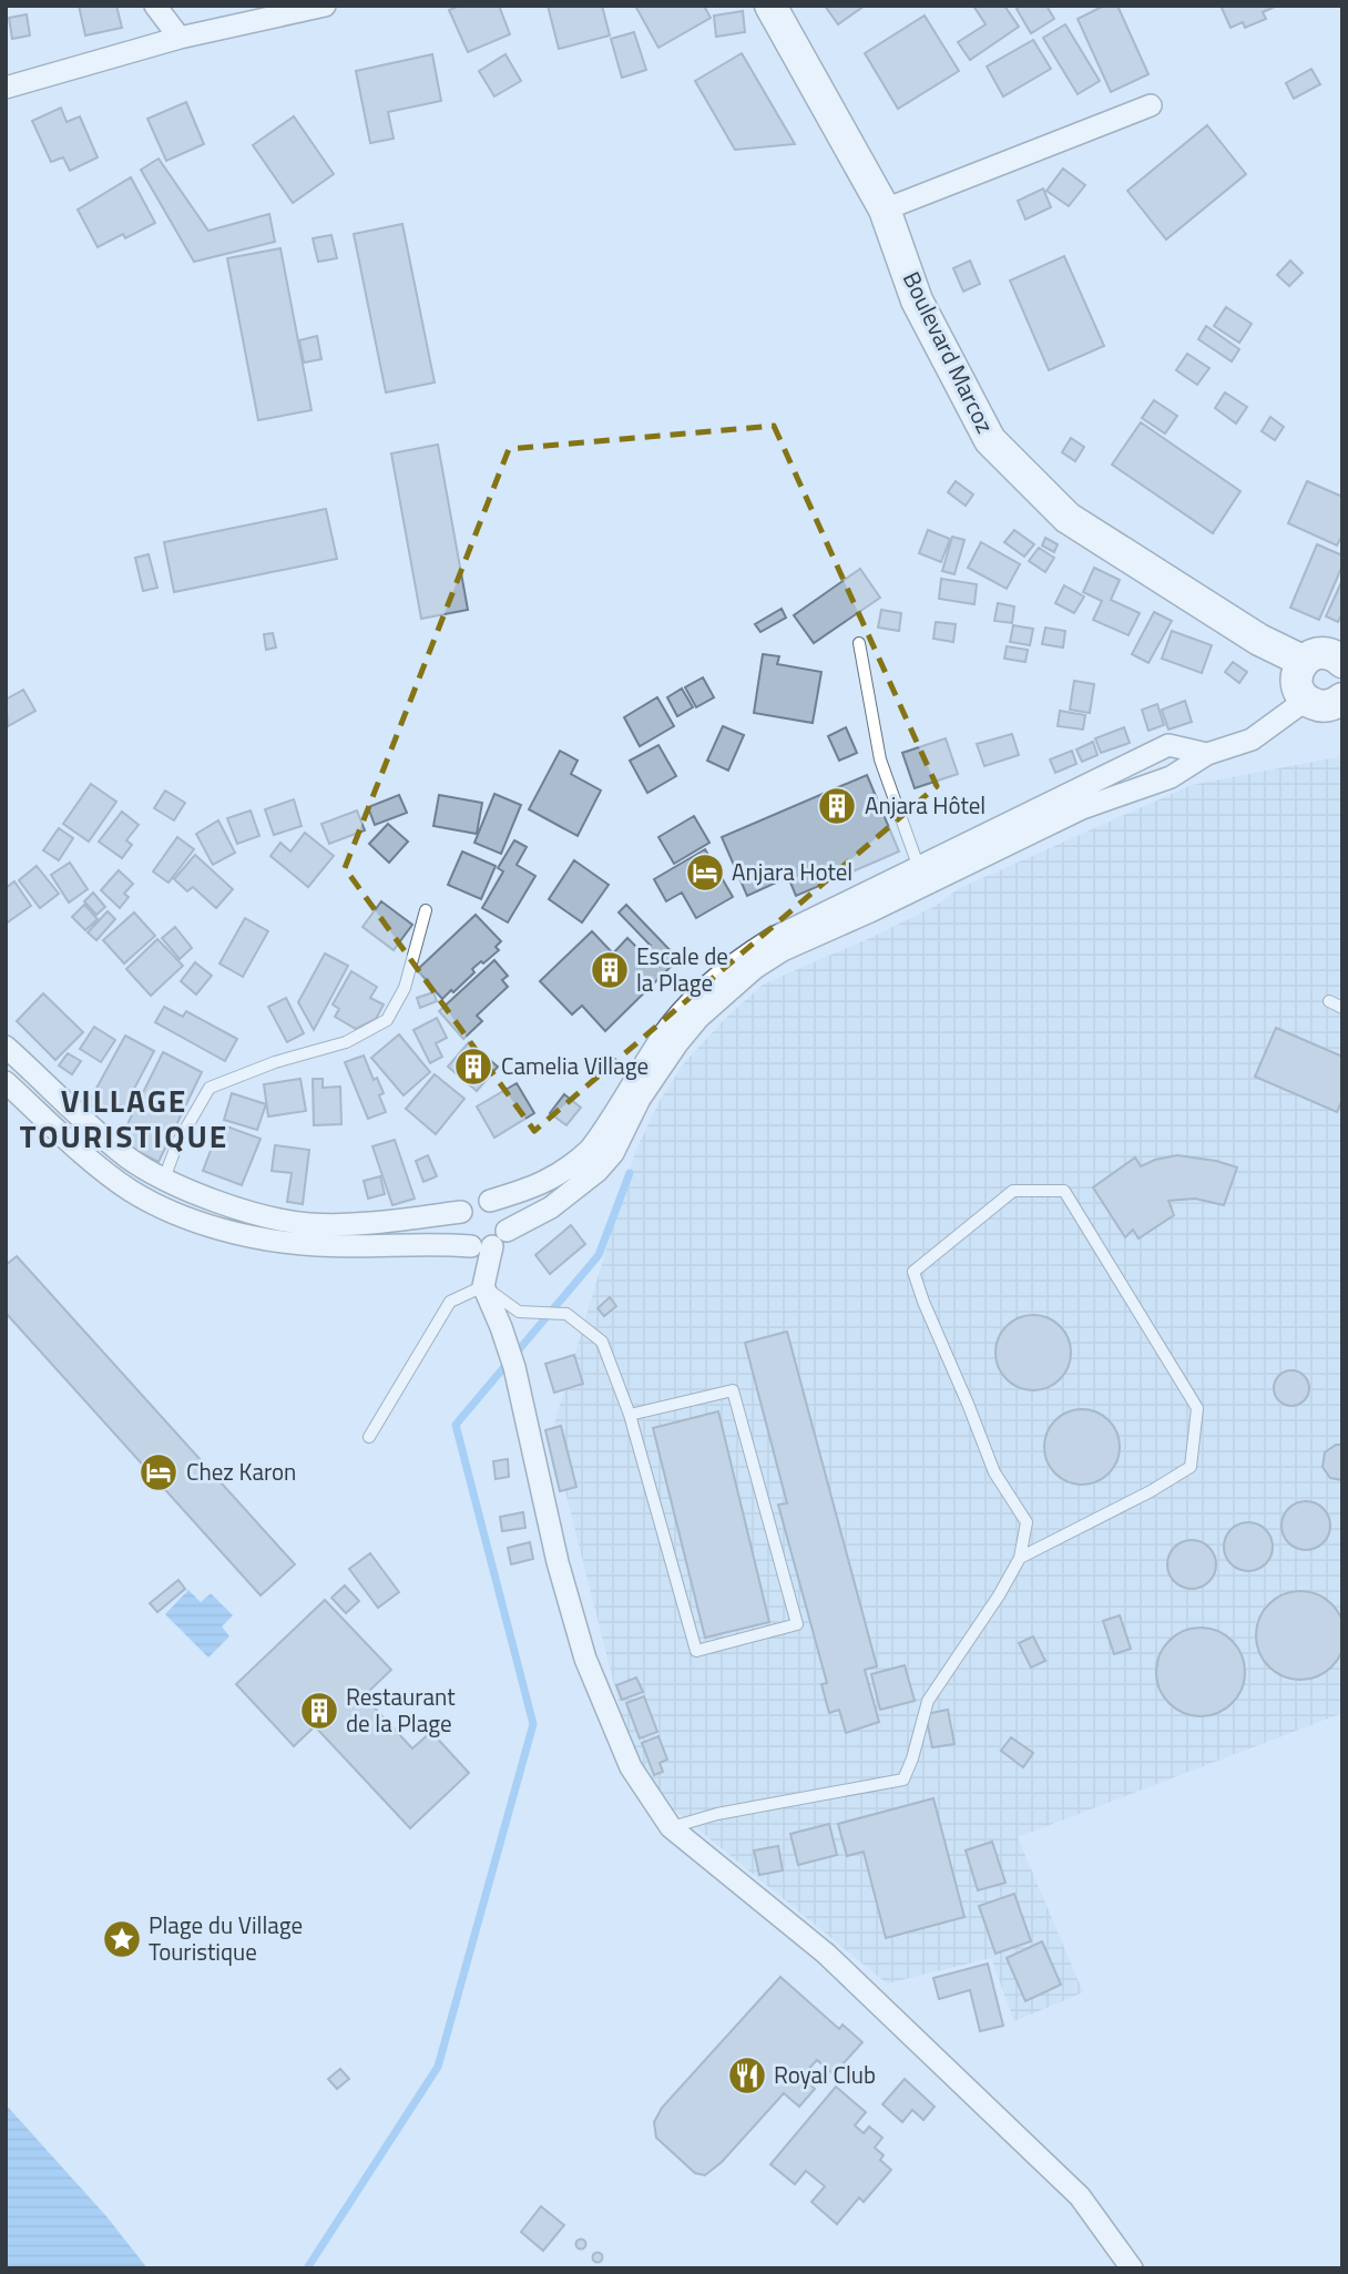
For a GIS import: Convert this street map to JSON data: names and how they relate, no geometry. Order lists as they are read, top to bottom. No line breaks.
{"streets":{"main road":["Boulevard Marcoz"]},"districts":["VILLAGE TOURISTIQUE"],"places":{"building":["Anjara Hôtel","Escale de la Plage","Camelia Village","Restaurant de la Plage"],"hotel":["Anjara Hotel","Chez Karon"],"place":["Plage du Village Touristique"],"restaurant":["Royal Club"]}}
